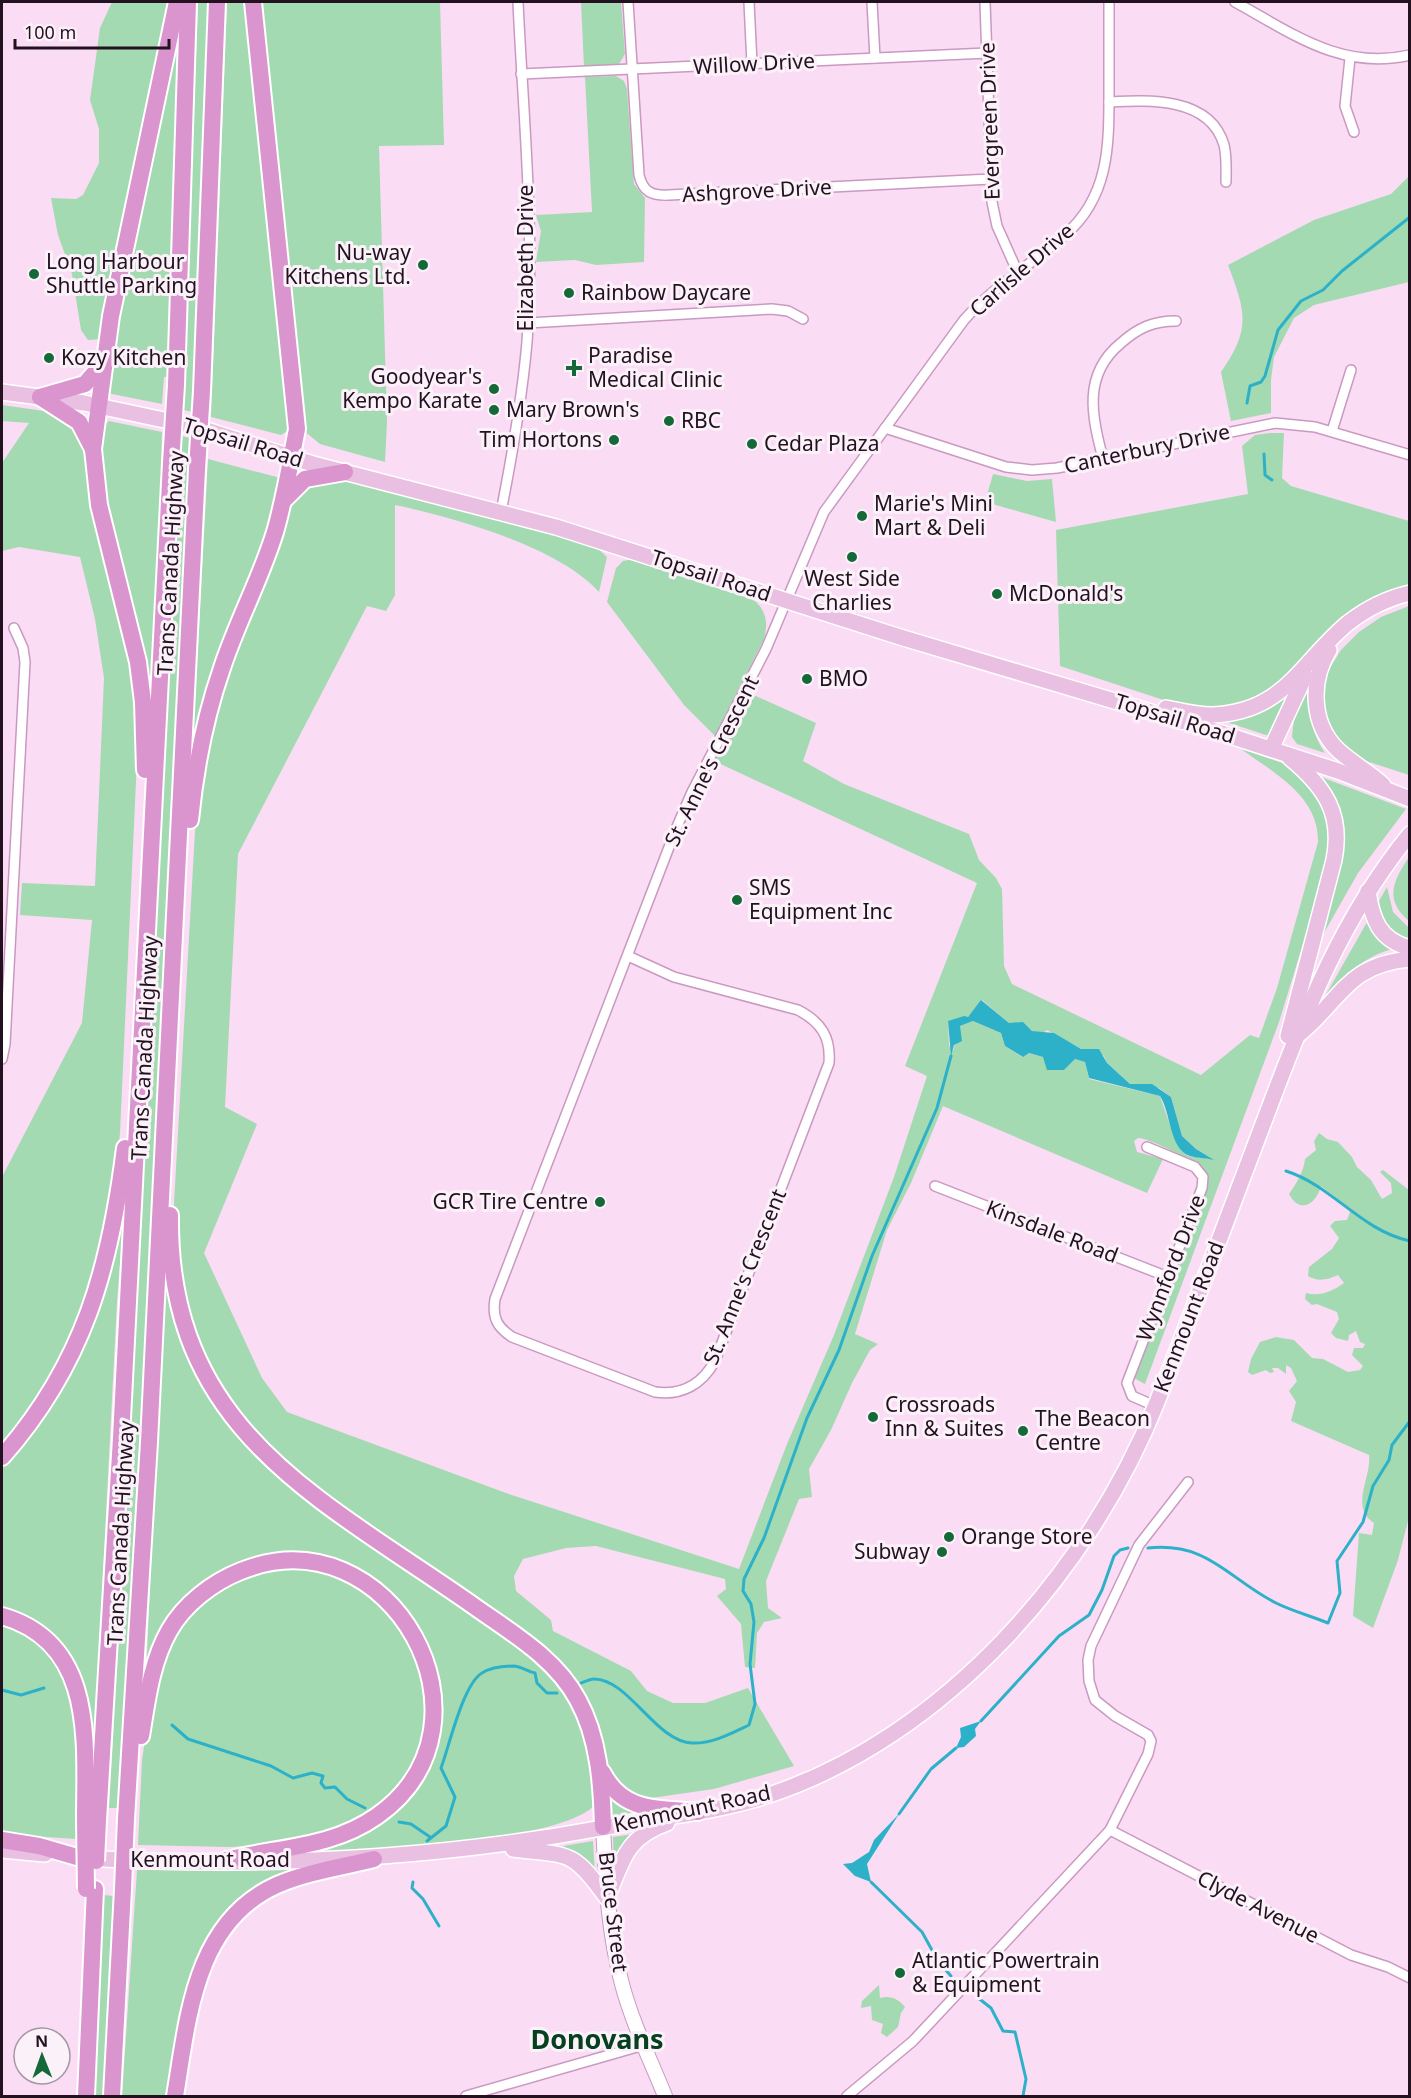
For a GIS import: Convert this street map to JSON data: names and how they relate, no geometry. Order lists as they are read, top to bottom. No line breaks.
{"streets":{"highway":["Trans Canada Highway"],"main road":["Topsail Road","Kenmount Road","Bruce Street"],"street":["Willow Drive","Evergreen Drive","Ashgrove Drive","Elizabeth Drive","Carlisle Drive","Canterbury Drive","St. Anne's Crescent","Kinsdale Road","Wynnford Drive","Clyde Avenue"]},"crossings":[["Willow Drive","Evergreen Drive"],["Willow Drive","Ashgrove Drive"],["Willow Drive","Elizabeth Drive"],["Evergreen Drive","Ashgrove Drive"],["Evergreen Drive","Carlisle Drive"],["Elizabeth Drive","Topsail Road"],["Carlisle Drive","Topsail Road"],["Carlisle Drive","Canterbury Drive"],["Carlisle Drive","St. Anne's Crescent"],["Topsail Road","St. Anne's Crescent"],["Kinsdale Road","Wynnford Drive"],["Wynnford Drive","Kenmount Road"],["Kenmount Road","Bruce Street"]],"districts":["Donovans"],"places":{"other":["Nu-way Kitchens Ltd.","Long Harbour Shuttle Parking","Rainbow Daycare","Kozy Kitchen","Goodyear's Kempo Karate","Mary Brown's","RBC","Tim Hortons","Cedar Plaza","Marie's Mini Mart & Deli","West Side Charlies","McDonald's","BMO","SMS Equipment Inc","GCR Tire Centre","Crossroads Inn & Suites","The Beacon Centre","Orange Store","Subway","Atlantic Powertrain & Equipment"],"health":["Paradise Medical Clinic"]},"scale_bar":"100 m","north":"top"}
